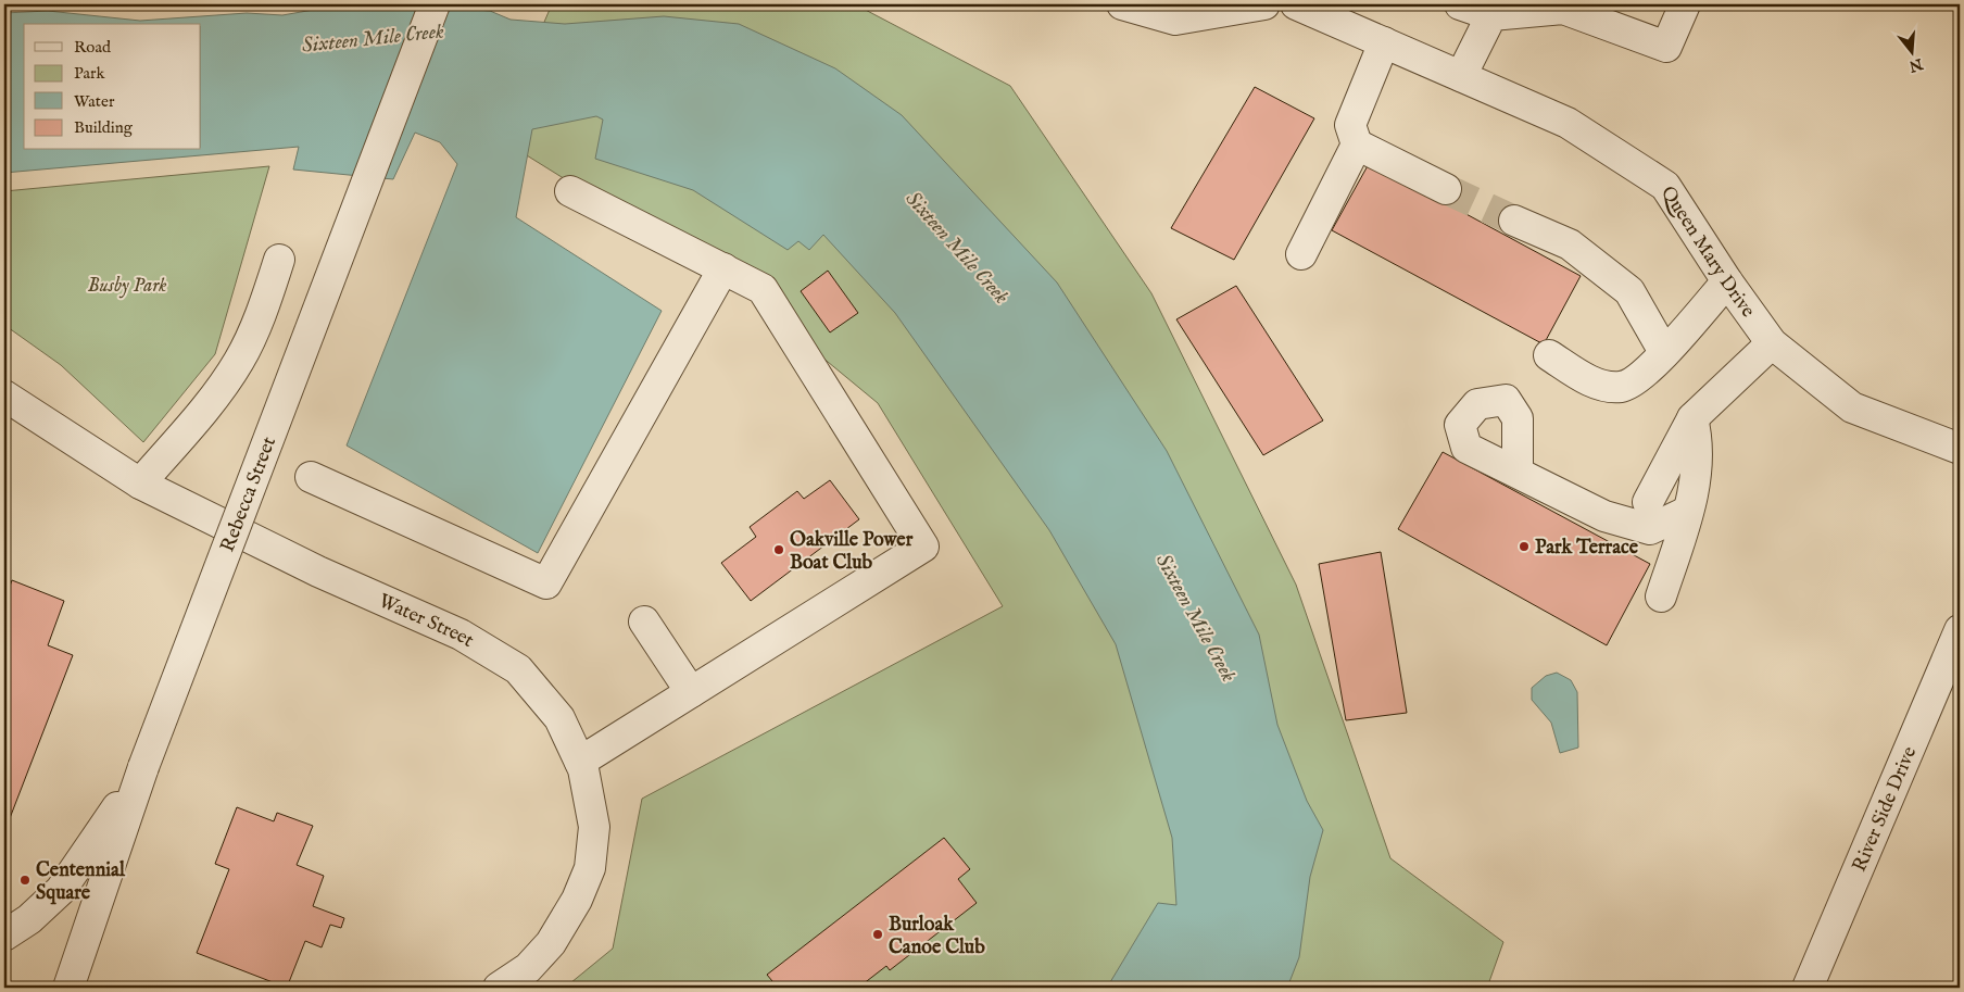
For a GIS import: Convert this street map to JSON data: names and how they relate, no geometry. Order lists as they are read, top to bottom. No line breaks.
{"streets":{"street":["Queen Mary Drive","Rebecca Street","Water Street","River Side Drive"]},"water":["Sixteen Mile Creek"],"parks":["Busby Park"],"places":["Park Terrace","Oakville Power Boat Club","Centennial Square","Burloak Canoe Club"],"legend":["Road","Park","Water","Building"],"north":"bottom"}
